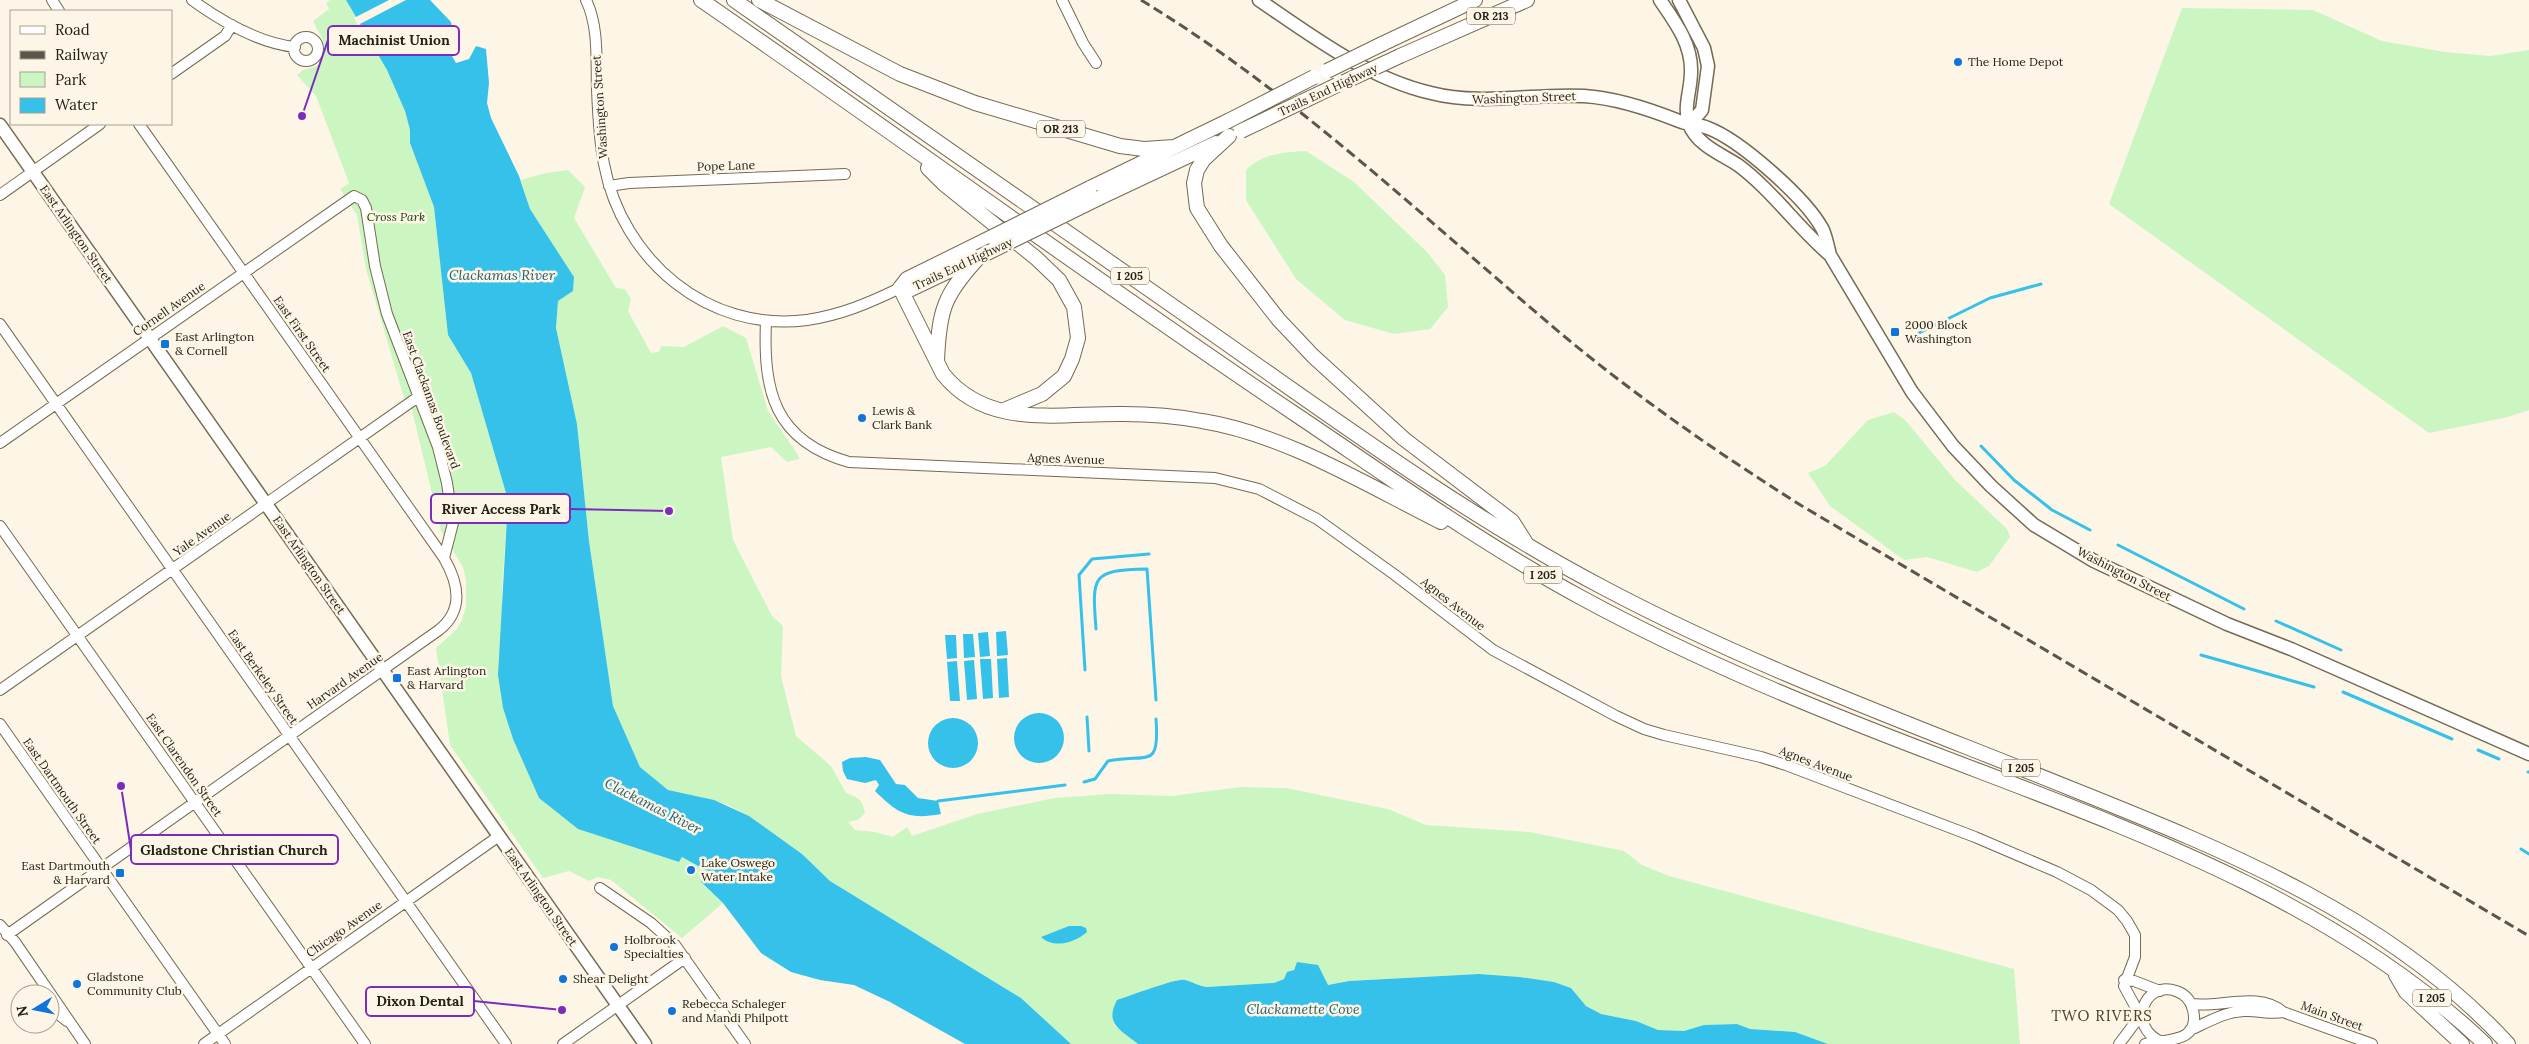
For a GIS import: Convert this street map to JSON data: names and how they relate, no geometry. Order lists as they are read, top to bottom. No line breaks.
{"streets":{"highway":["OR 213","Trails End Highway","I 205"],"main road":["Washington Street","East Arlington Street"],"street":["Pope Lane","Cornell Avenue","East First Street","East Clackamas Boulevard","Agnes Avenue","Yale Avenue","East Berkeley Street","Harvard Avenue","East Clarendon Street","East Dartmouth Street","Chicago Avenue","Main Street"]},"crossings":[["OR 213","Trails End Highway"],["Trails End Highway","Washington Street"],["Washington Street","Pope Lane"],["Washington Street","Agnes Avenue"],["East Arlington Street","Cornell Avenue"],["East Arlington Street","Yale Avenue"],["East Arlington Street","Harvard Avenue"],["East Arlington Street","Chicago Avenue"],["Cornell Avenue","East First Street"],["Cornell Avenue","East Clackamas Boulevard"],["Cornell Avenue","East Berkeley Street"],["East First Street","East Clackamas Boulevard"],["East First Street","Yale Avenue"],["East First Street","Harvard Avenue"],["East Clackamas Boulevard","Yale Avenue"],["East Clackamas Boulevard","Harvard Avenue"],["Yale Avenue","East Berkeley Street"],["Yale Avenue","East Clarendon Street"],["East Berkeley Street","Harvard Avenue"],["East Berkeley Street","Chicago Avenue"],["Harvard Avenue","East Clarendon Street"],["Harvard Avenue","East Dartmouth Street"],["East Clarendon Street","Chicago Avenue"],["East Dartmouth Street","Chicago Avenue"]],"districts":["TWO RIVERS"],"water":["Clackamas River","Clackamette Cove"],"parks":["Cross Park"],"places":{"other":["The Home Depot","Machinist Union","Lewis & Clark Bank","River Access Park","Gladstone Christian Church","Lake Oswego Water Intake","Holbrook Specialties","Shear Delight","Gladstone Community Club","Dixon Dental","Rebecca Schaleger and Mandi Philpott"],"transit":["2000 Block Washington","East Arlington & Cornell","East Arlington & Harvard","East Dartmouth & Harvard"]},"legend":["Road","Railway","Park","Water"],"north":"left"}
